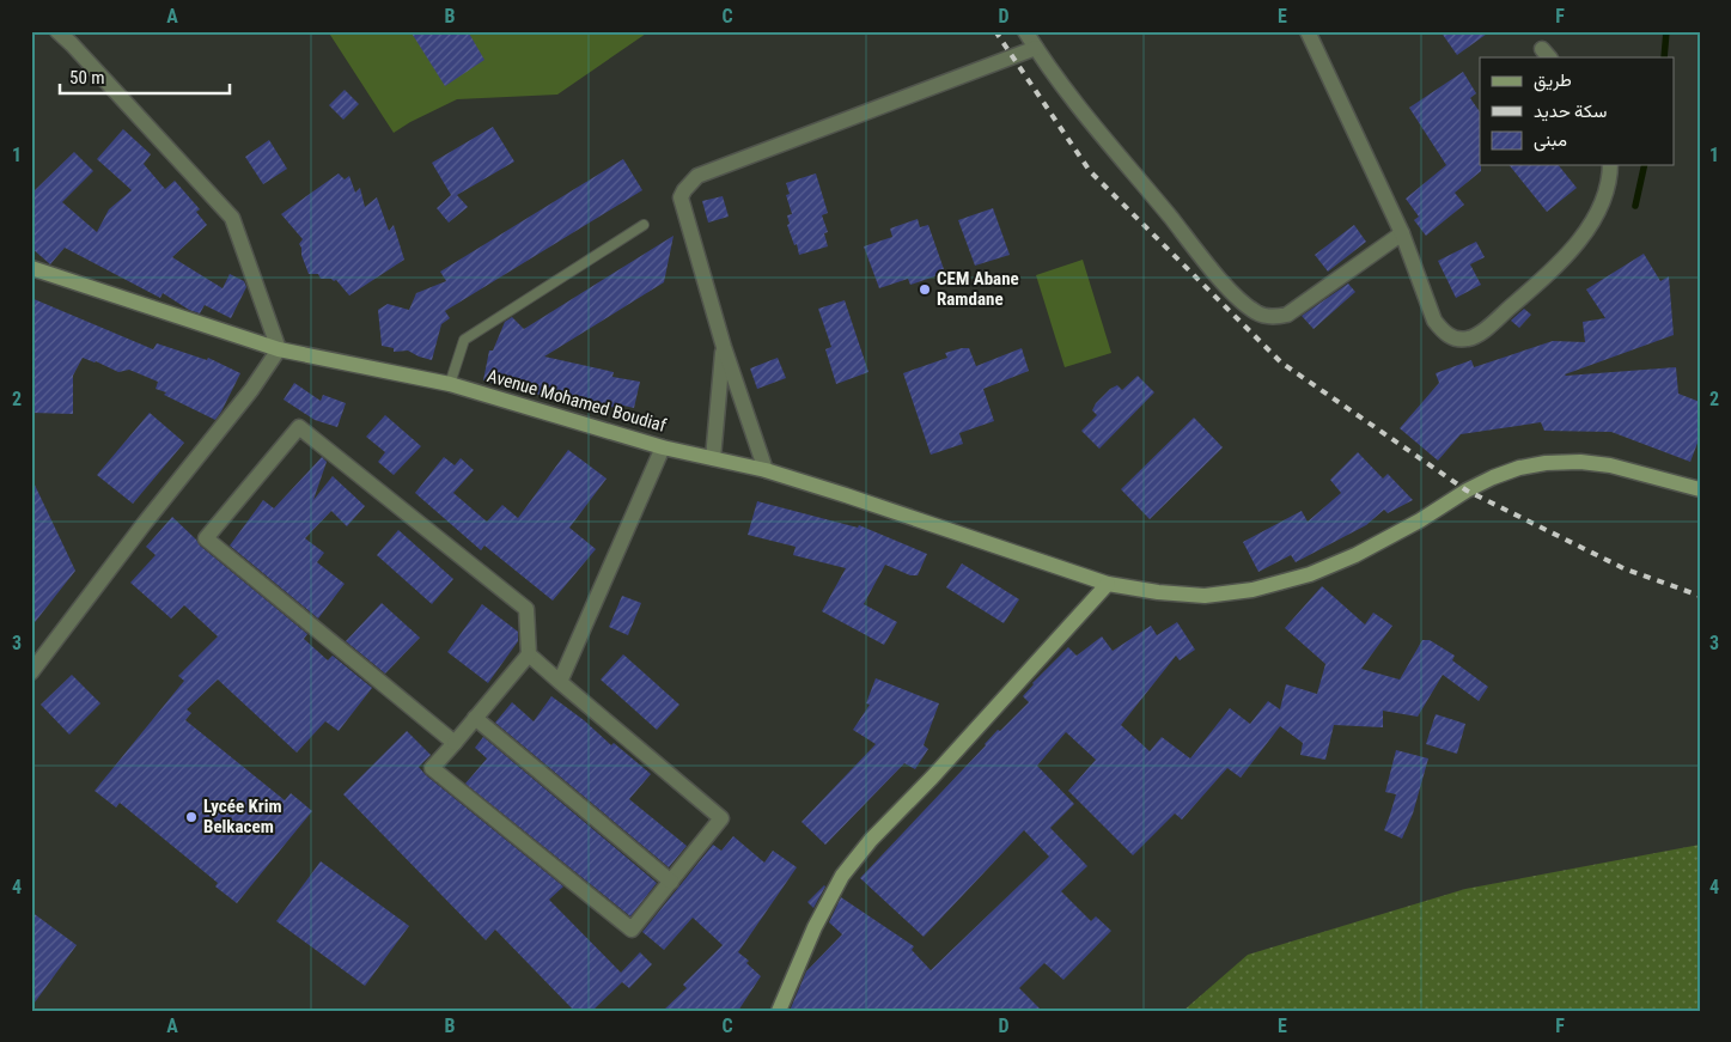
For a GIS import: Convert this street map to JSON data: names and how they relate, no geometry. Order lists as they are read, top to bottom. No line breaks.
{"streets":{"street":["Avenue Mohamed Boudiaf"]},"places":["CEM Abane Ramdane","Lycée Krim Belkacem"],"legend":["طريق","سكة حديد","مبنى"],"scale_bar":"50 m","grid":{"columns":["A","B","C","D","E","F"],"rows":["1","2","3","4"]}}
